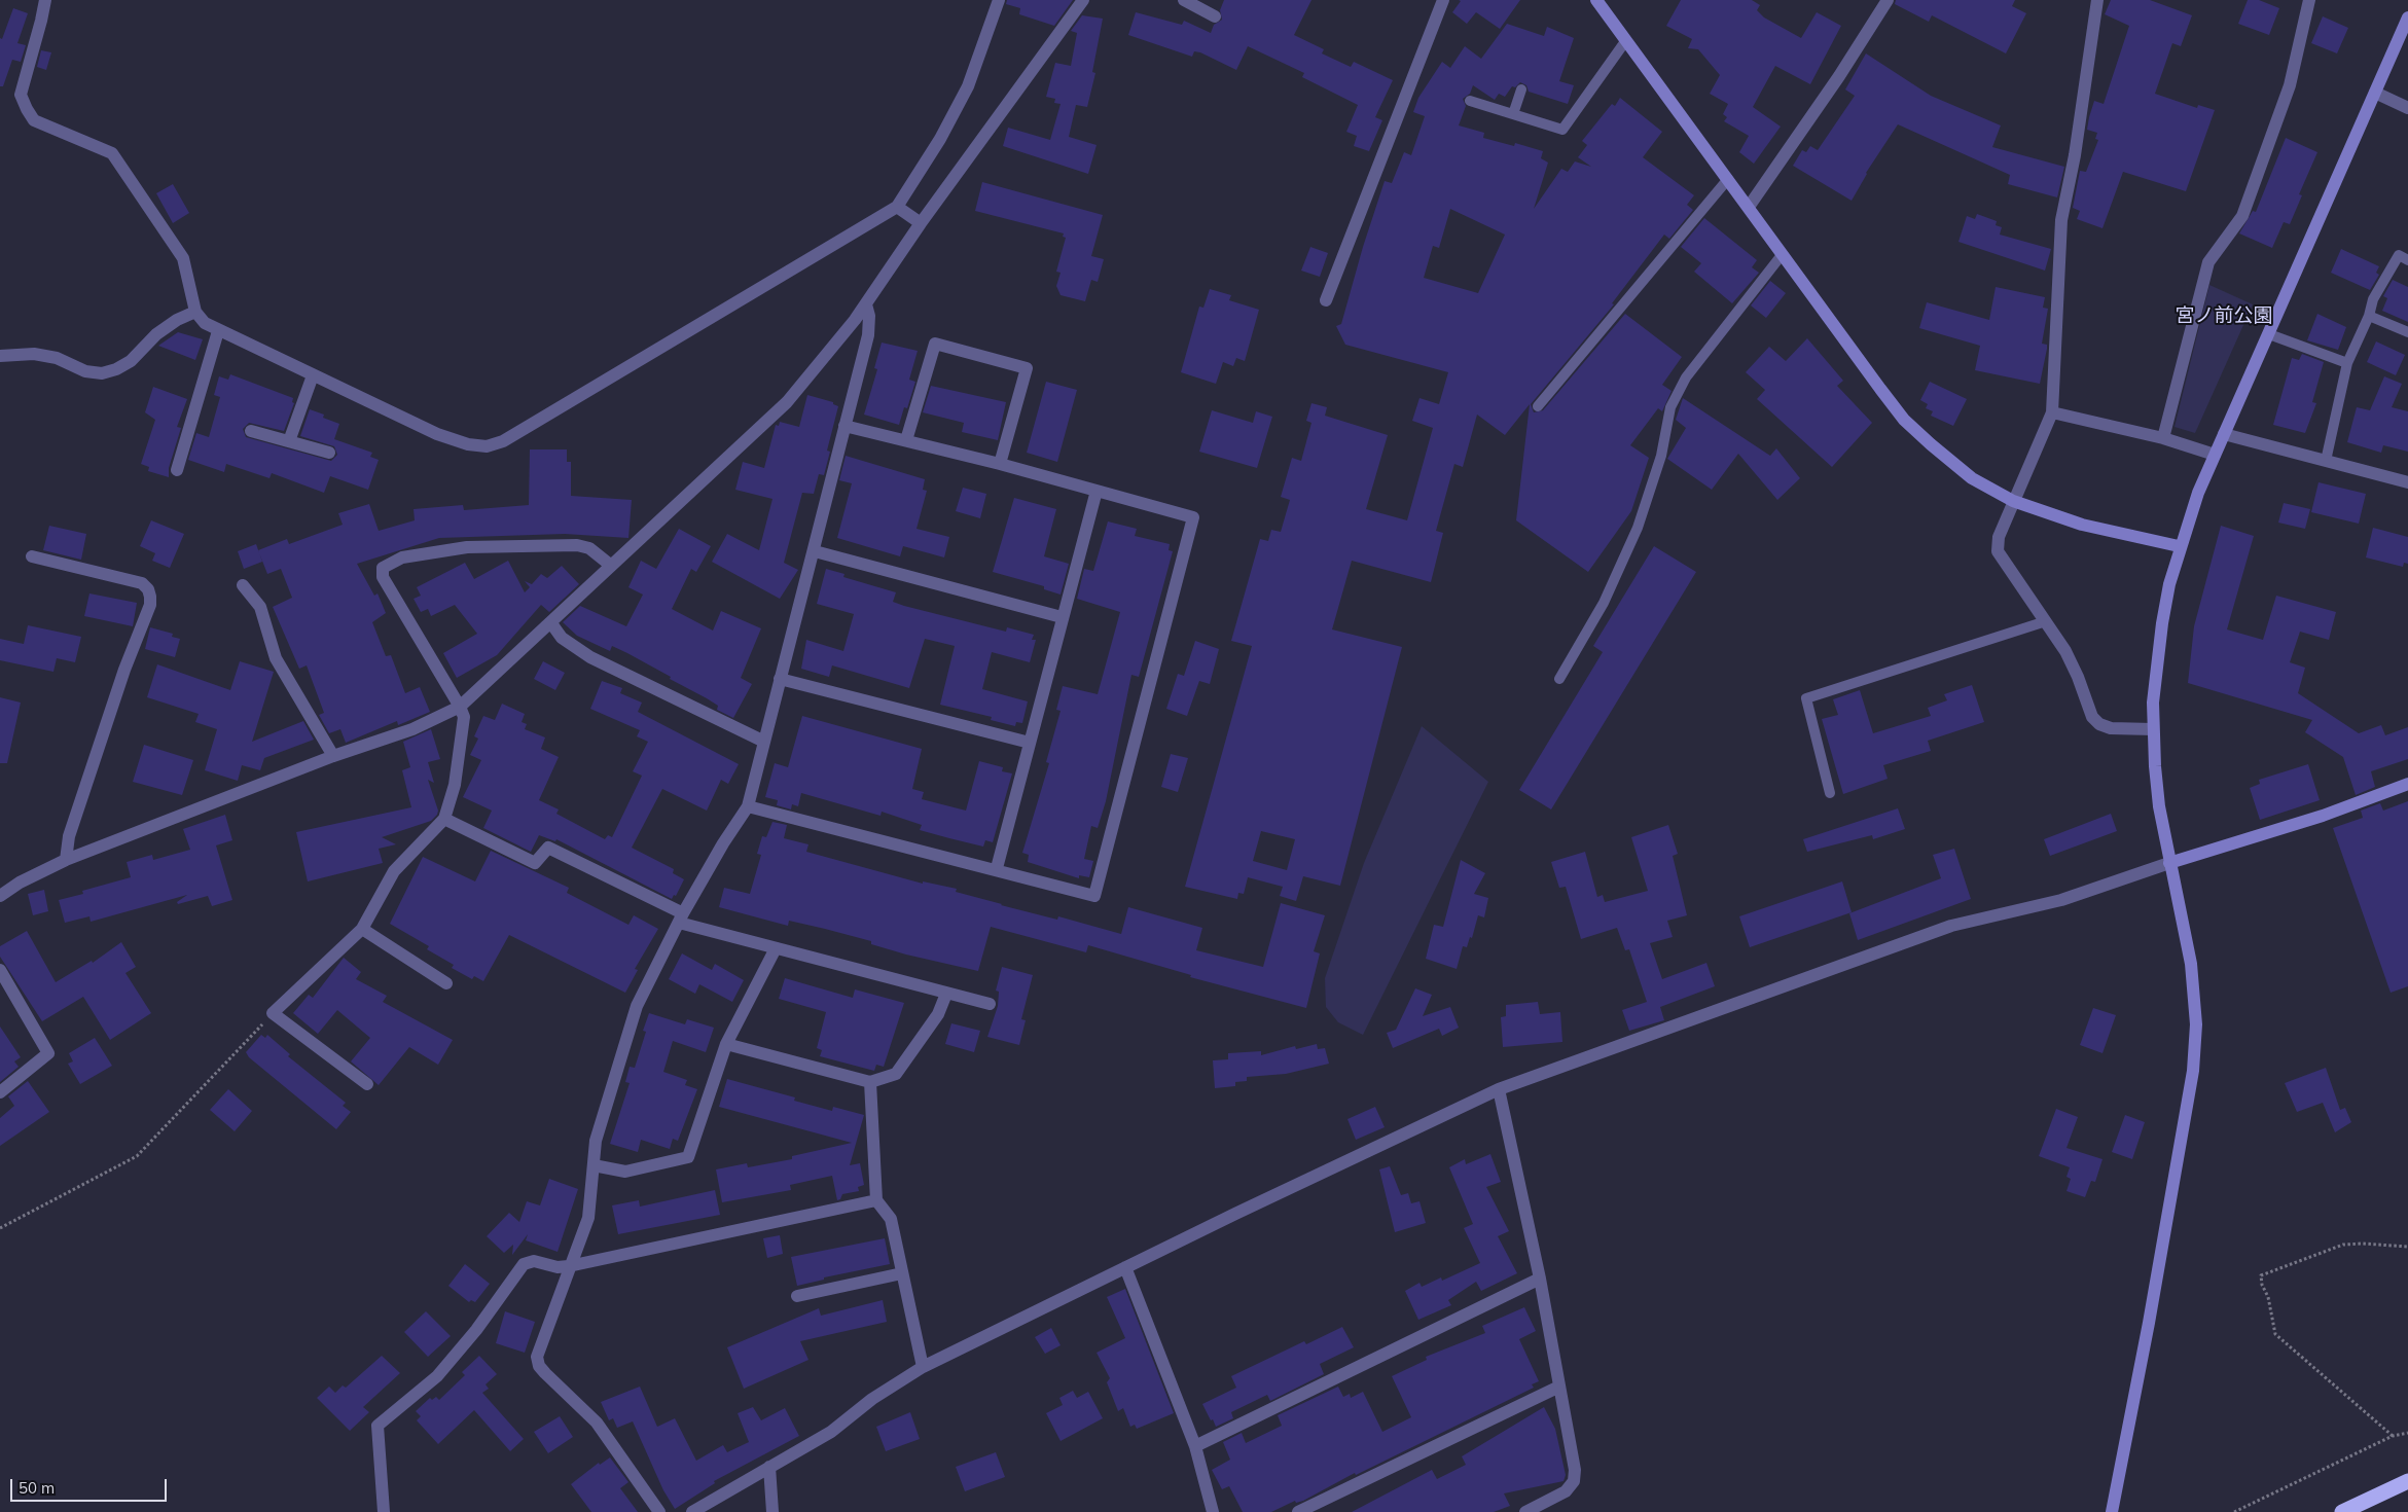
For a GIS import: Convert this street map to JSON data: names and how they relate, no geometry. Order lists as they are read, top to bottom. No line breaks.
{"parks":["宮ノ前公園"],"scale_bar":"50 m"}
